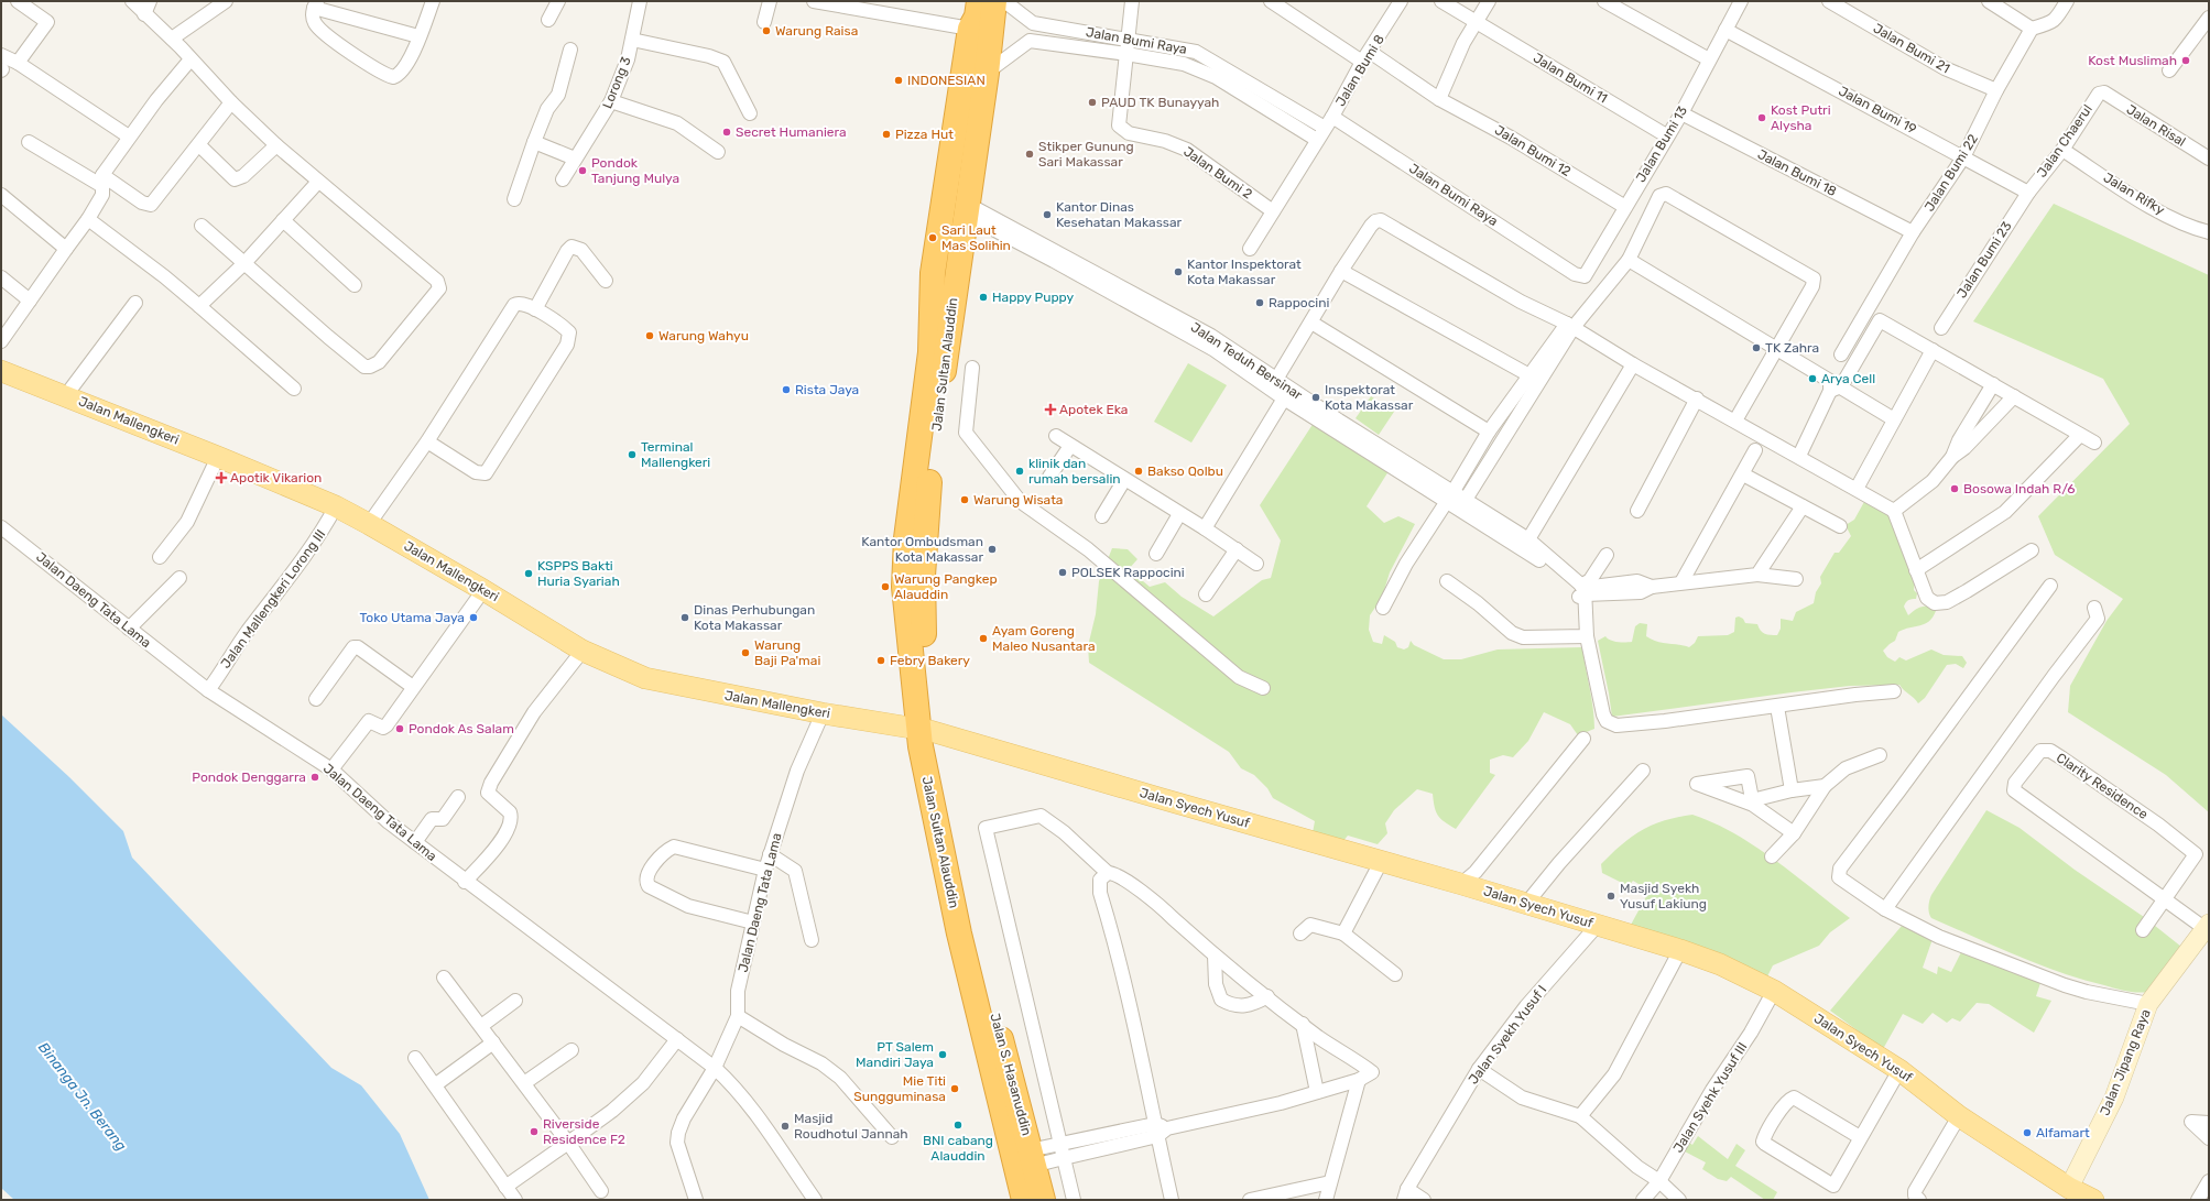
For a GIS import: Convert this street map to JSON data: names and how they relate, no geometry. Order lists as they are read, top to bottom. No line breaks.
{"streets":{"highway":["Jalan Sultan Alauddin","Jalan S. Hasanuddin"],"main road":["Jalan Mallengkeri","Jalan Syech Yusuf","Jalan Jipang Raya"],"street":["Jalan Bumi Raya","Jalan Bumi 21","Jalan Bumi 8","Jalan Bumi 11","Lorong 3","Jalan Bumi 19","Jalan Risal","Jalan Chaerul","Jalan Bumi 13","Jalan Bumi 12","Jalan Bumi 2","Jalan Bumi 18","Jalan Bumi 22","Jalan Rifky","Jalan Bumi 23","Jalan Teduh Bersinar","Jalan Mallengkeri Lorong III","Jalan Daeng Tata Lama","Clarity Residence","Jalan Syekh Yusuf I","Jalan Syehk Yusuf III"]},"crossings":[["Jalan Bumi Raya","Jalan Bumi 8"],["Jalan Bumi Raya","Jalan Bumi 13"],["Jalan Bumi Raya","Jalan Bumi 2"],["Jalan Bumi 21","Jalan Bumi 22"],["Jalan Bumi 11","Jalan Bumi 13"],["Jalan Bumi 19","Jalan Chaerul"],["Jalan Bumi 19","Jalan Bumi 13"],["Jalan Bumi 19","Jalan Bumi 22"],["Jalan Bumi 19","Jalan Bumi 23"],["Jalan Risal","Jalan Chaerul"],["Jalan Chaerul","Jalan Rifky"],["Jalan Chaerul","Jalan Bumi 23"],["Jalan Bumi 13","Jalan Bumi 12"],["Jalan Bumi 13","Jalan Bumi 18"],["Jalan Bumi 18","Jalan Bumi 22"],["Jalan Teduh Bersinar","Jalan Sultan Alauddin"],["Jalan Sultan Alauddin","Jalan Mallengkeri"],["Jalan Sultan Alauddin","Jalan Syech Yusuf"],["Jalan Sultan Alauddin","Jalan S. Hasanuddin"],["Jalan Mallengkeri","Jalan Mallengkeri Lorong III"],["Jalan Mallengkeri","Jalan Daeng Tata Lama"],["Jalan Mallengkeri","Jalan Syech Yusuf"],["Jalan Mallengkeri Lorong III","Jalan Daeng Tata Lama"],["Jalan Syech Yusuf","Jalan Syekh Yusuf I"],["Jalan Syech Yusuf","Jalan Jipang Raya"],["Jalan Syech Yusuf","Jalan Syehk Yusuf III"]],"water":["Binanga Jn. Berang"],"places":{"other":["Warung Raisa","Kost Muslimah","INDONESIAN","PAUD TK Bunayyah","Kost Putri Alysha","Secret Humaniera","Pizza Hut","Stikper Gunung Sari Makassar","Pondok Tanjung Mulya","Kantor Dinas Kesehatan Makassar","Sari Laut Mas Solihin","Kantor Inspektorat Kota Makassar","Happy Puppy","Rappocini","Warung Wahyu","TK Zahra","Arya Cell","Rista Jaya","Inspektorat Kota Makassar","Terminal Mallengkeri","klinik dan rumah bersalin","Bakso Qolbu","Bosowa Indah R/6","Warung Wisata","Kantor Ombudsman Kota Makassar","POLSEK Rappocini","KSPPS Bakti Huria Syariah","Warung Pangkep Alauddin","Toko Utama Jaya","Dinas Perhubungan Kota Makassar","Ayam Goreng Maleo Nusantara","Warung Baji Pa'mai","Febry Bakery","Pondok As Salam","Pondok Denggarra","Masjid Syekh Yusuf Lakiung","PT Salem Mandiri Jaya","Mie Titi Sungguminasa","BNI cabang Alauddin","Masjid Roudhotul Jannah","Riverside Residence F2","Alfamart"],"health":["Apotek Eka","Apotik Vikarion"]}}
